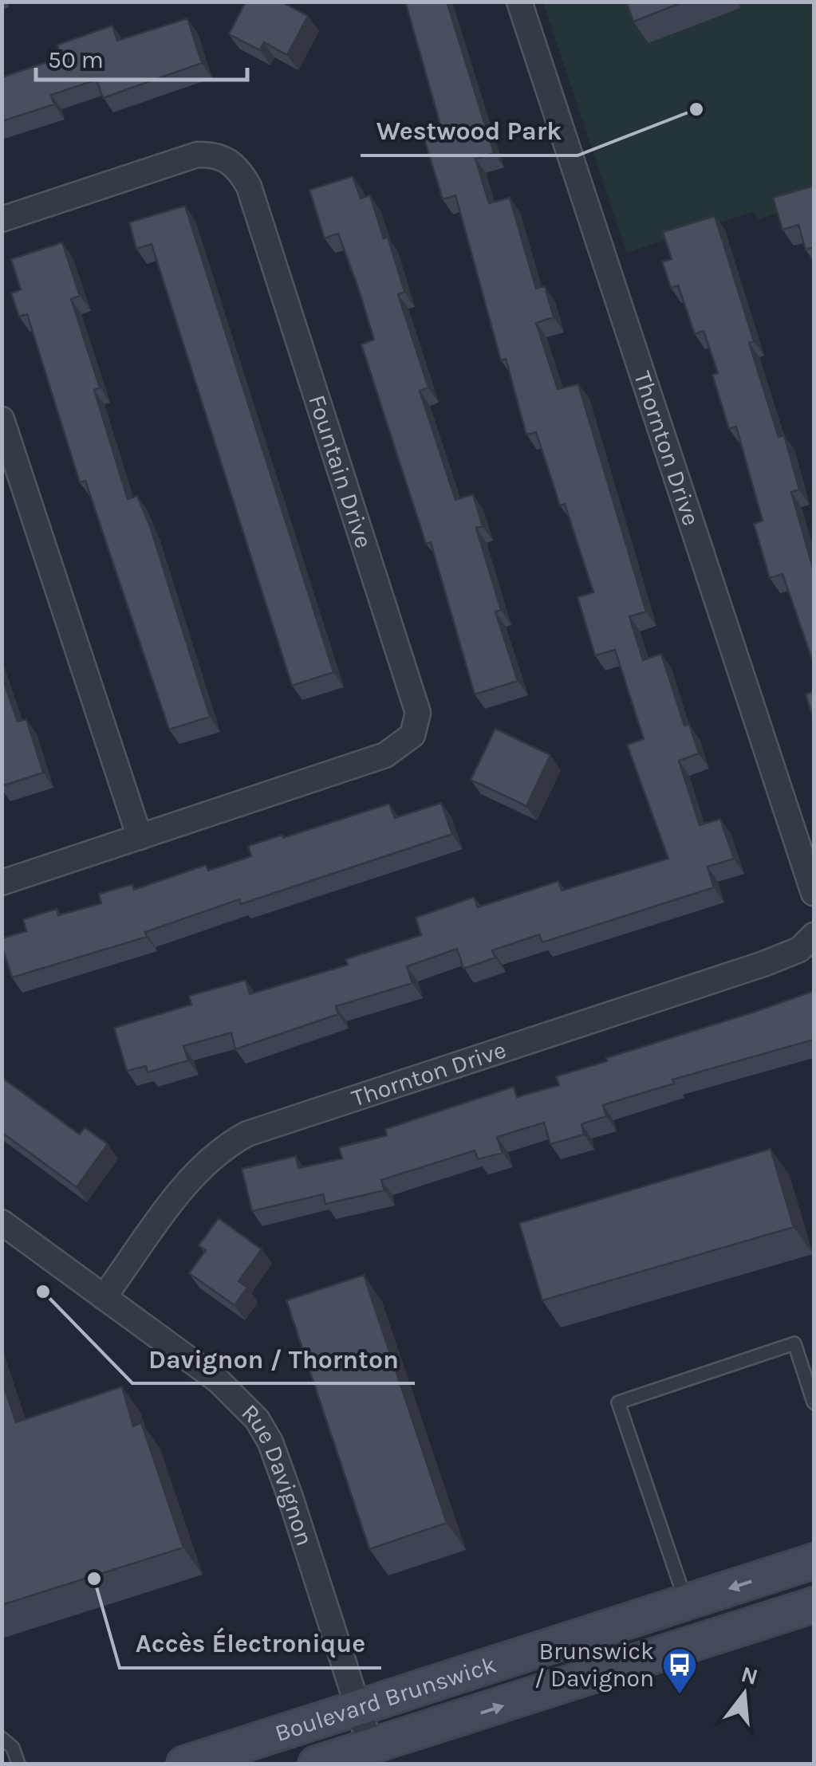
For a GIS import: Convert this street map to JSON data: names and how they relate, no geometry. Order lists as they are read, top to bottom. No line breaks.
{"streets":{"street":["Thornton Drive","Fountain Drive","Rue Davignon","Boulevard Brunswick"]},"crossings":[["Thornton Drive","Rue Davignon"],["Rue Davignon","Boulevard Brunswick"]],"places":{"other":["Westwood Park","Davignon / Thornton","Accès Électronique"],"bus stop":["Brunswick / Davignon"]},"scale_bar":"50 m","north":"top"}
